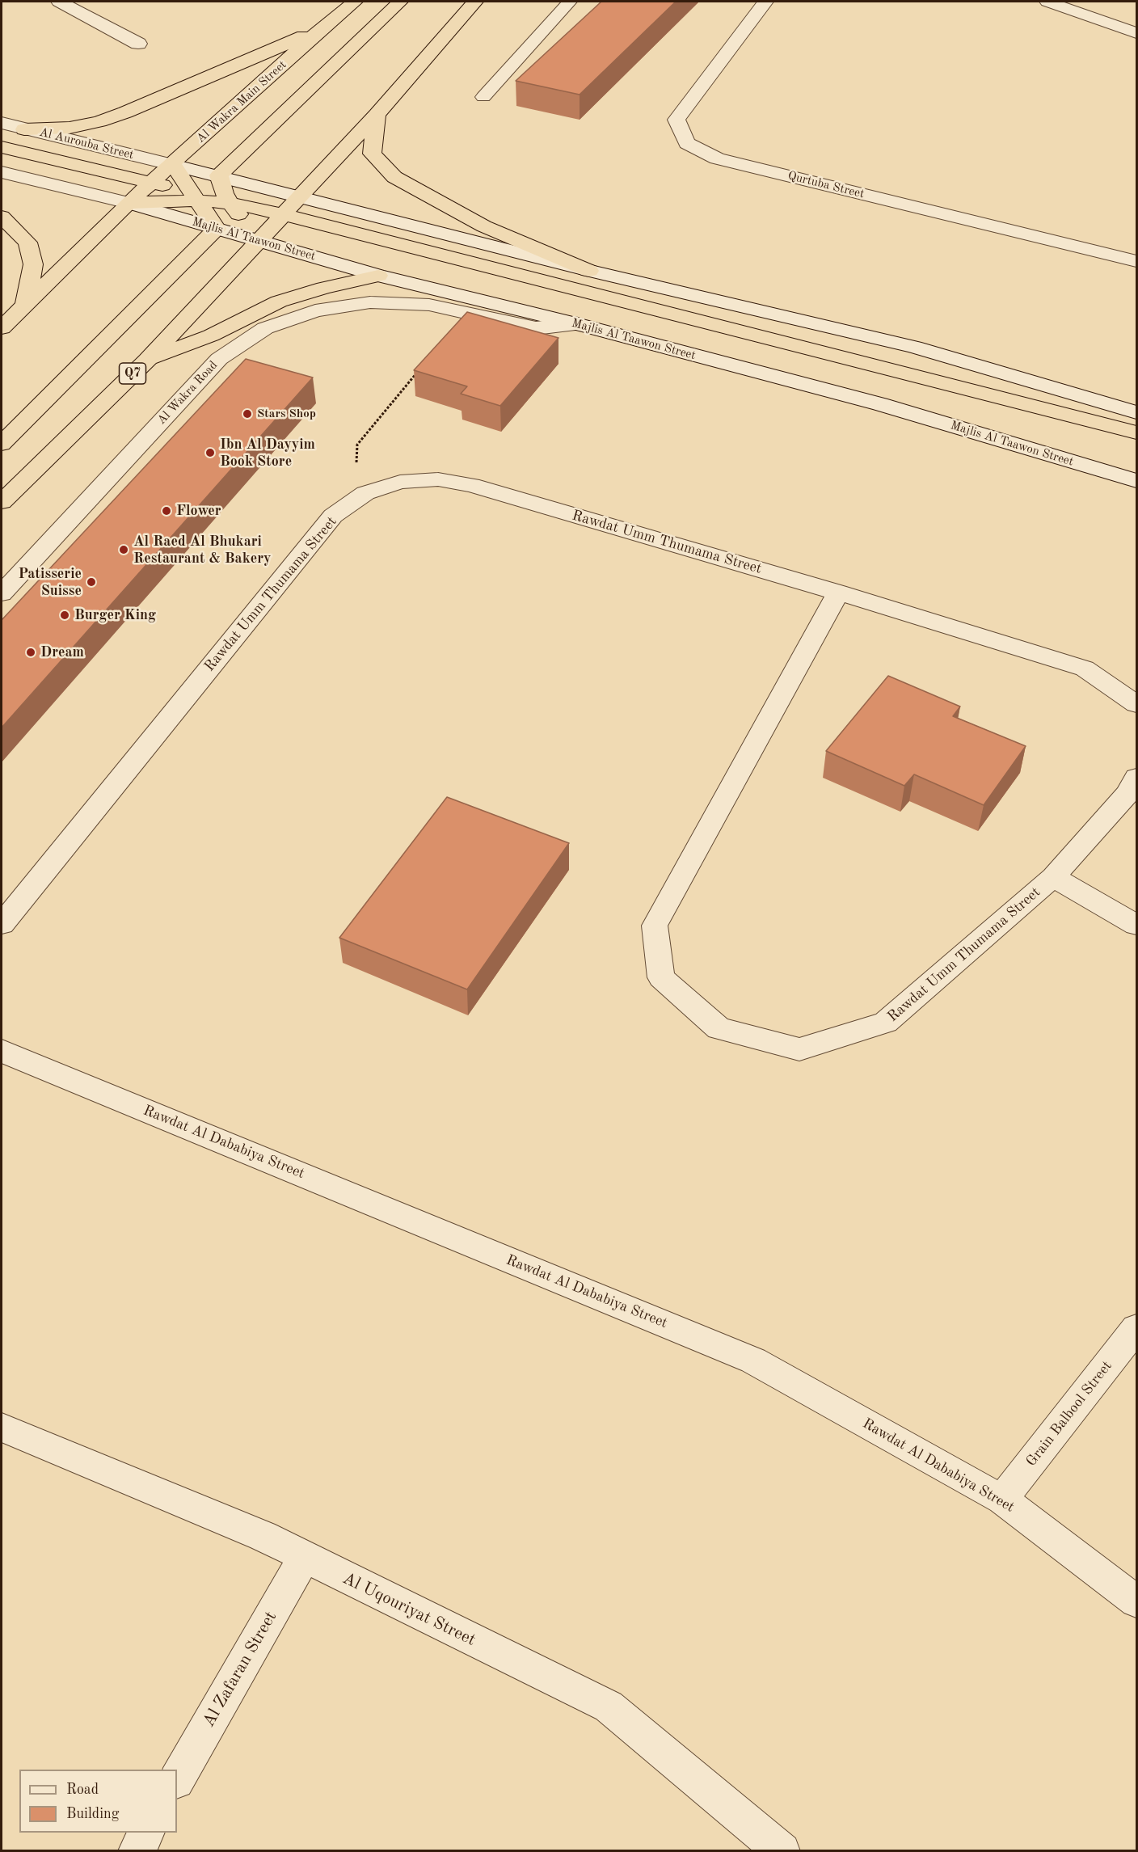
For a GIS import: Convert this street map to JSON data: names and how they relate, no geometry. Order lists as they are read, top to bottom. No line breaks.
{"streets":{"highway":["Al Wakra Main Street","Q7"],"street":["Al Aurouba Street","Qurtuba Street","Majlis Al Taawon Street","Al Wakra Road","Rawdat Umm Thumama Street","Rawdat Al Dababiya Street","Grain Balbool Street","Al Uqouriyat Street","Al Zafaran Street"]},"crossings":[["Al Wakra Main Street","Al Aurouba Street"],["Al Wakra Main Street","Majlis Al Taawon Street"],["Majlis Al Taawon Street","Q7"],["Majlis Al Taawon Street","Al Wakra Road"],["Rawdat Al Dababiya Street","Grain Balbool Street"],["Al Uqouriyat Street","Al Zafaran Street"]],"places":["Stars Shop","Ibn Al Dayyim Book Store","Flower","Al Raed Al Bhukari Restaurant & Bakery","Patisserie Suisse","Burger King","Dream"],"legend":["Road","Building"]}
